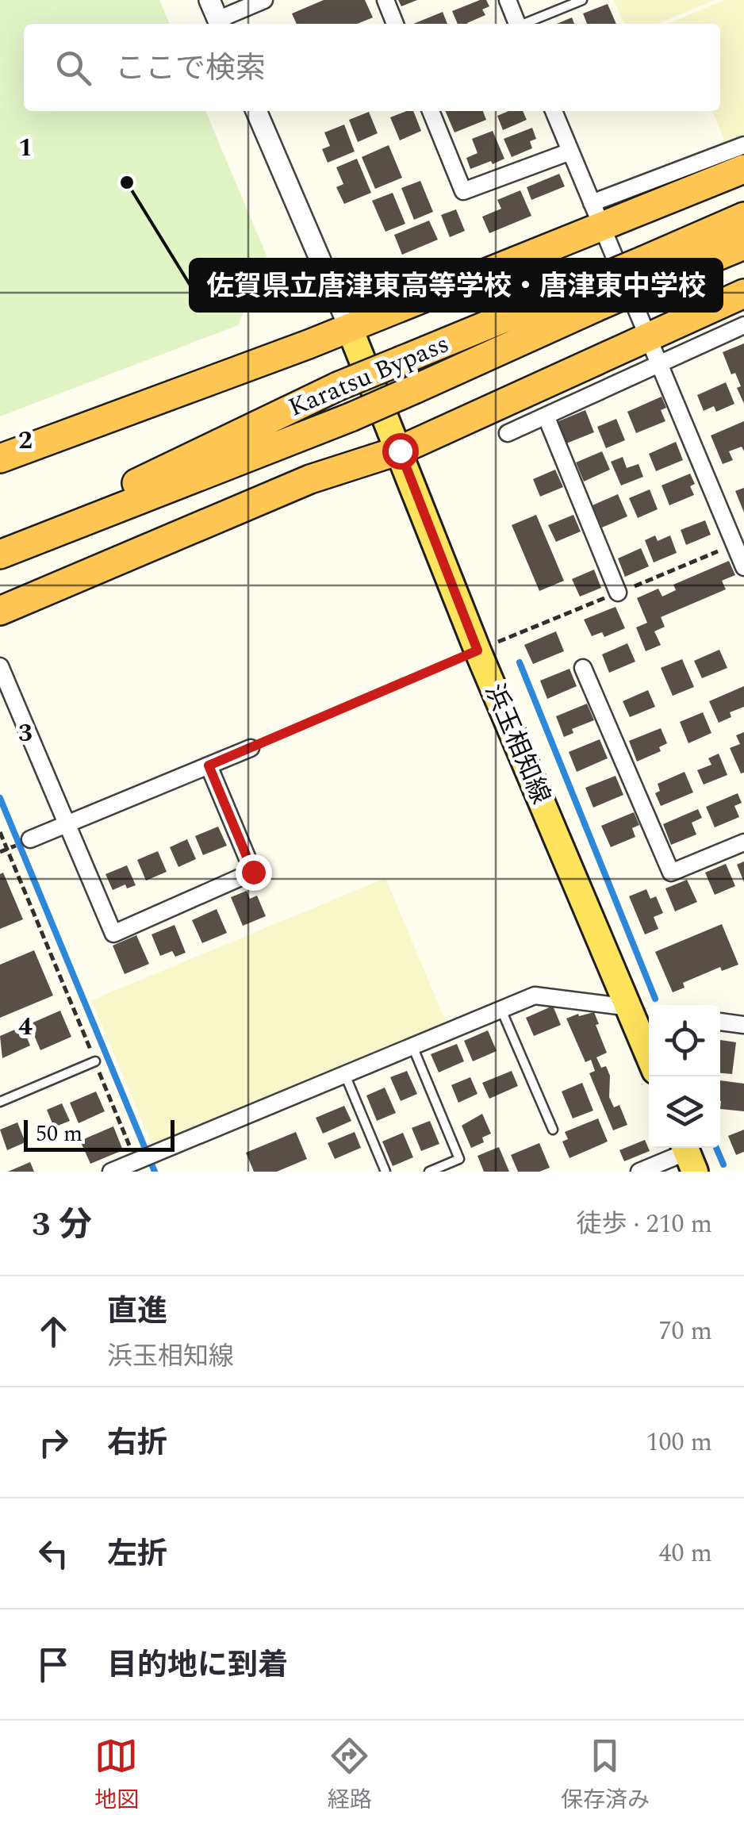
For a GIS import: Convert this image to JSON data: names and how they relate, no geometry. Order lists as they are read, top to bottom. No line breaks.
{"streets":{"highway":["Karatsu Bypass"],"main road":["浜玉相知線"]},"places":["佐賀県立唐津東高等学校・唐津東中学校"],"scale_bar":"50 m","page":{"search":"ここで検索","scale":"50 m","heading":["3 分","徒歩 · 210 m"],"list":[["直進","浜玉相知線","70 m"],["右折","100 m"],["左折","40 m"],"目的地に到着"],"nav":["地図","経路","保存済み"]},"grid":{"rows":["1","2","3","4"]}}
